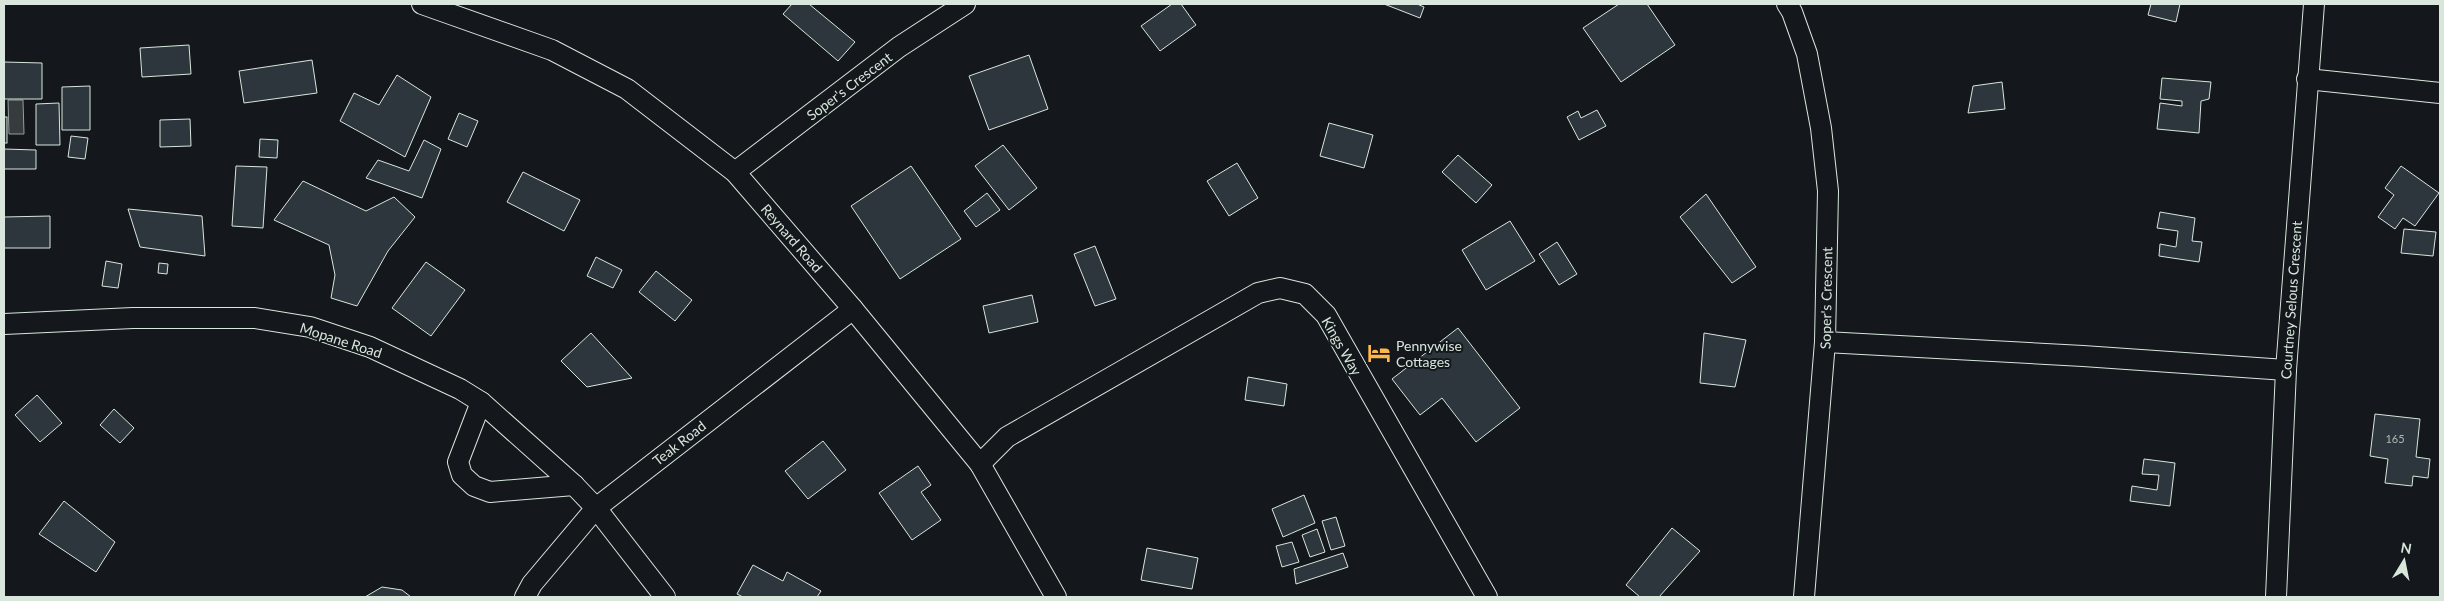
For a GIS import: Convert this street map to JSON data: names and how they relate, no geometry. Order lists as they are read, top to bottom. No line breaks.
{"streets":{"street":["Soper's Crescent","Reynard Road","Courtney Selous Crescent","Mopane Road","Kings Way","Teak Road"]},"crossings":[["Soper's Crescent","Reynard Road"],["Reynard Road","Kings Way"],["Reynard Road","Teak Road"],["Mopane Road","Teak Road"]],"places":{"hotel":["Pennywise Cottages"]},"house_numbers":["165"],"north":"top"}
